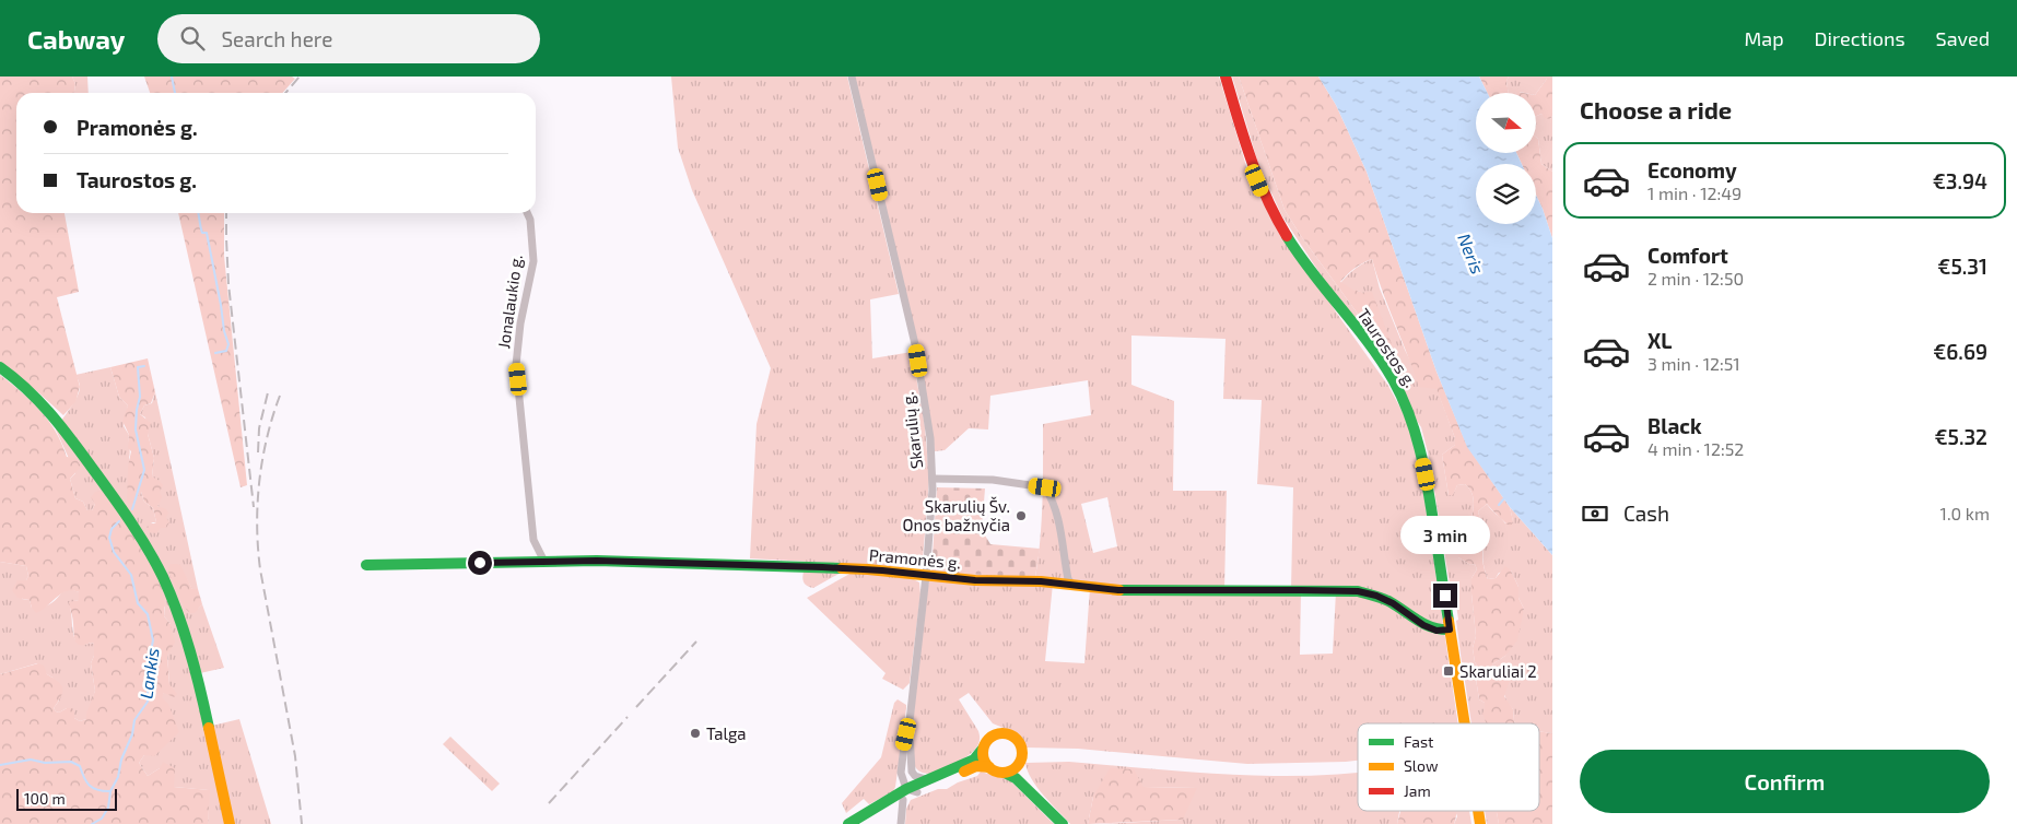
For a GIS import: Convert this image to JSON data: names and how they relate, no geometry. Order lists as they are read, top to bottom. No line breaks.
{"streets":{"main road":["Taurostos g.","Pramonės g."],"street":["Jonalaukio g.","Skarulių g."]},"crossings":[["Jonalaukio g.","Pramonės g."],["Taurostos g.","Pramonės g."],["Skarulių g.","Pramonės g."]],"water":["Neris","Lankis"],"places":{"other":["Skarulių Šv. Onos bažnyčia","Talga"],"transit":["Skaruliai 2"]},"legend":["Fast","Slow","Jam"],"scale_bar":"100 m","north":"right","page":{"header":"Cabway","search":"Search here","nav":["Map","Directions","Saved"],"heading":"Choose a ride","banner":["Pramonės g.","Taurostos g."],"list":[{"name":"Economy","note":"1 min · 12:49","value":"€3.94"},{"name":"Comfort","note":"2 min · 12:50","value":"€5.31"},{"name":"XL","note":"3 min · 12:51","value":"€6.69"},{"name":"Black","note":"4 min · 12:52","value":"€5.32"}],"pay":["Cash","1.0 km"],"bubble":"3 min","buttons":"Confirm","scale":"100 m"}}
